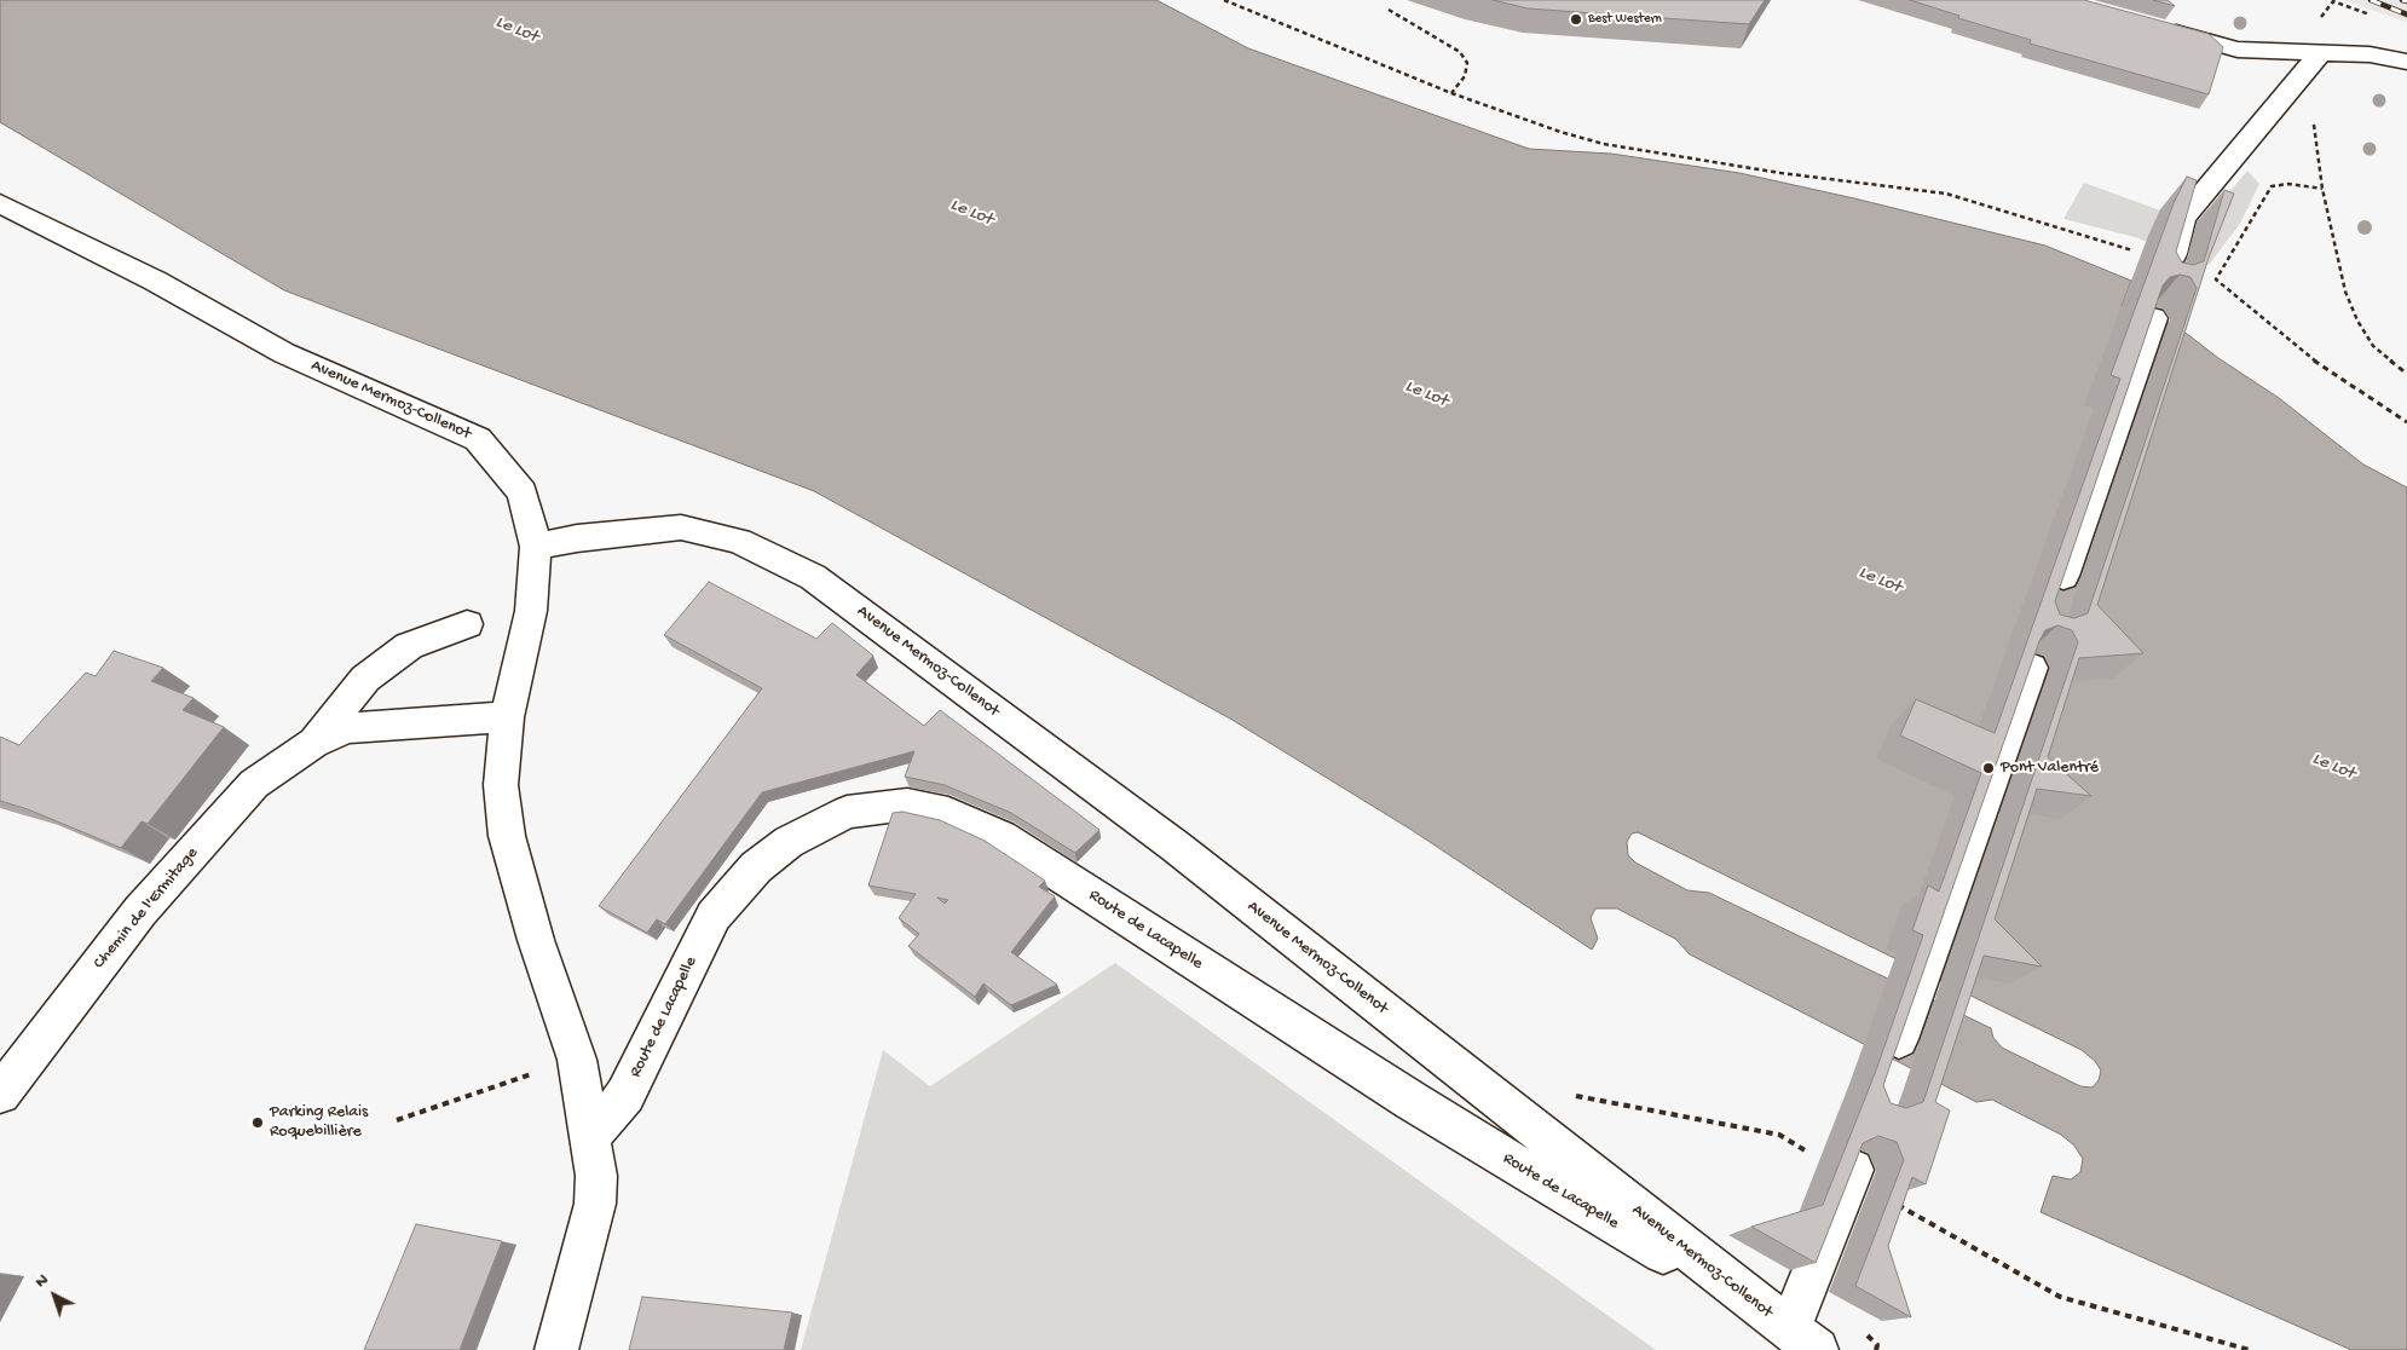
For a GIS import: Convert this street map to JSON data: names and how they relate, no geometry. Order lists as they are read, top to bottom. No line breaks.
{"streets":{"street":["Avenue Mermoz-Collenot","Chemin de l'Ermitage","Route de Lacapelle"]},"crossings":[["Avenue Mermoz-Collenot","Route de Lacapelle"]],"water":["Le Lot"],"places":["Best Western","Pont Valentré","Parking Relais Roquebillière"],"north":"top left"}
